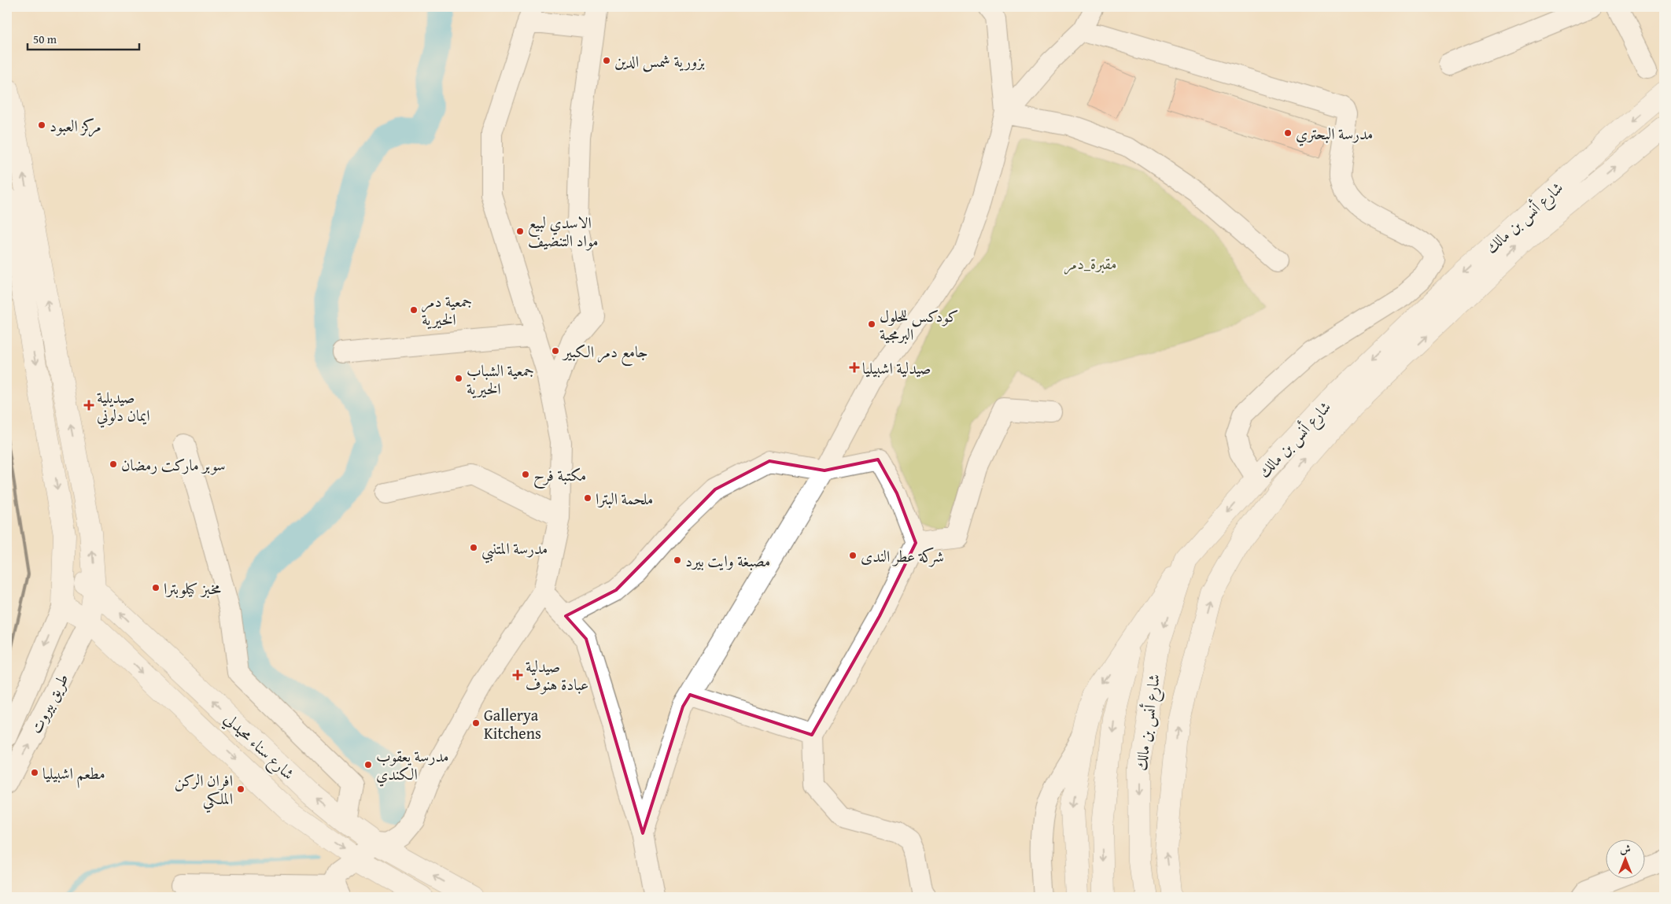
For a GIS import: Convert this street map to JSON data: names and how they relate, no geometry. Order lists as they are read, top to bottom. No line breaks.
{"streets":{"main road":["شارع أنس بن مالك","شارع سناء محيدلي"],"street":["طريق بيروت"]},"parks":["مقبرة_دمر"],"places":{"other":["بزورية شمس الدين","مركز العبود","مدرسة البحتري","الاسدي لبيع مواد التنضيف","جمعية دمر الخيرية","كودكس للحلول البرمجية","جامع دمر الكبير","جمعية الشباب الخيرية","سوبر ماركت رمضان","مكتبة فرح","ملحمة البترا","مدرسة المتنبي","شركة عطر الندى","مصبغة وايت بيرد","مخبز كيلوبترا","Gallerya Kitchens","مدرسة يعقوب الكندي","مطعم اشبيليا","افران الركن الملكي"],"health":["صيدلية اشبيليا","صيديلية ايمان دلوني","صيدلية عبادة هنوف"]},"scale_bar":"50 m","north":"top"}
